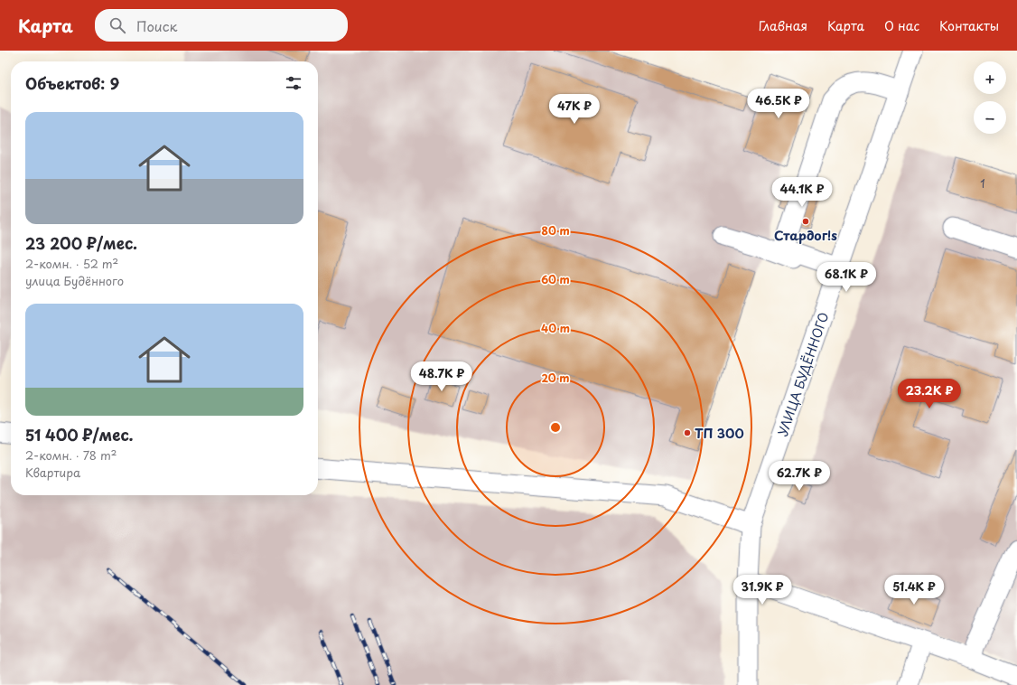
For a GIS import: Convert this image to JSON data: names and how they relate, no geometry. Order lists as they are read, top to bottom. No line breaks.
{"streets":{"street":["УЛИЦА БУДЁННОГО"]},"places":["Стардог!s","ТП 300"],"house_numbers":["1"],"page":{"header":"Карта","search":"Поиск","nav":["Главная","Карта","О нас","Контакты"],"map_buttons":["+","−"],"heading":"Объектов: 9","price":["46.5K ₽","47K ₽","44.1K ₽","68.1K ₽","48.7K ₽","23.2K ₽","62.7K ₽","31.9K ₽","51.4K ₽"],"list":[{"name":"23 200 ₽/мес.","note":"2-комн. · 52 m² · улица Будённого"},{"name":"51 400 ₽/мес.","note":"2-комн. · 78 m² · Квартира"}]},"rings":["80 m","60 m","40 m","20 m"]}
